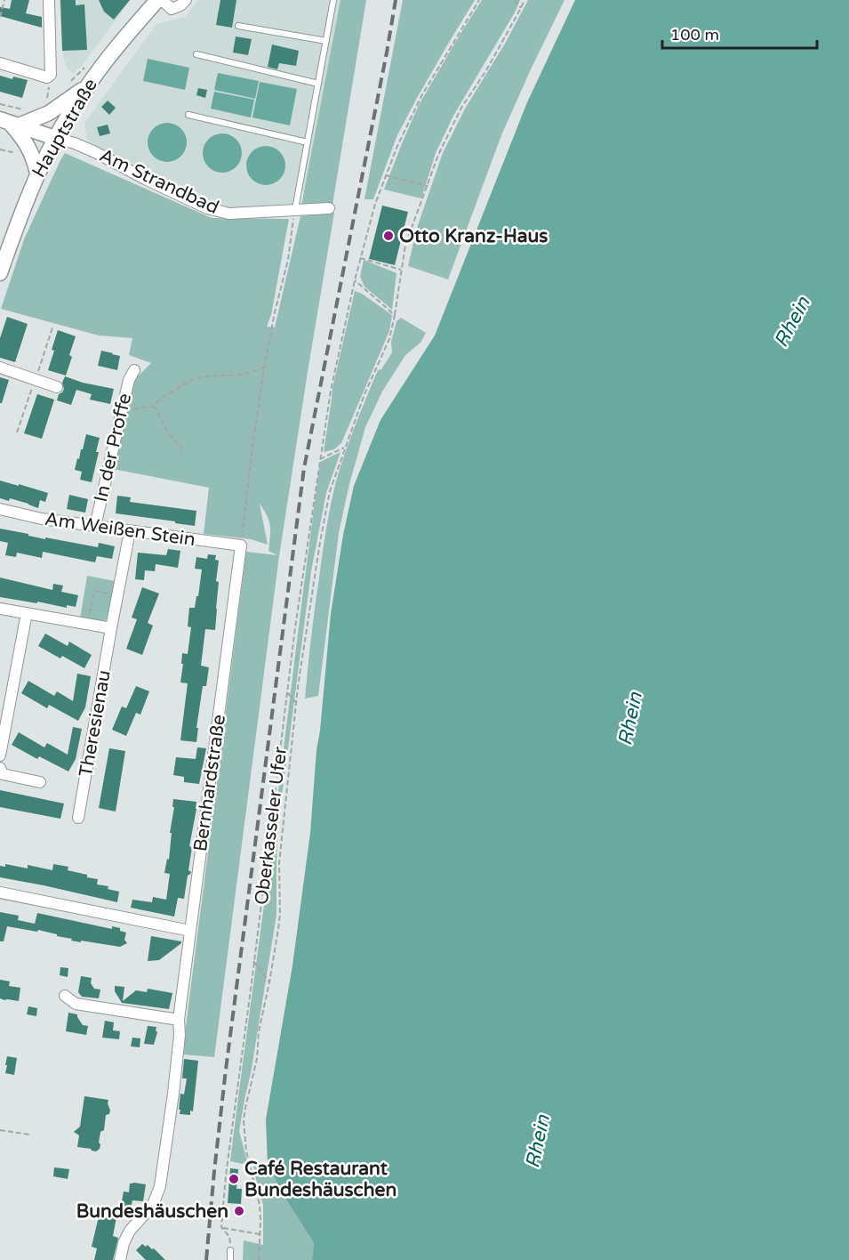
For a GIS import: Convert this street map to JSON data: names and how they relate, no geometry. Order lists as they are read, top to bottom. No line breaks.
{"streets":{"main road":["Hauptstraße"],"street":["Am Strandbad","In der Proffe","Am Weißen Stein","Theresienau","Bernhardstraße"],"path":["Oberkasseler Ufer"]},"crossings":[["Hauptstraße","Am Strandbad"],["In der Proffe","Am Weißen Stein"],["Am Weißen Stein","Theresienau"],["Am Weißen Stein","Bernhardstraße"]],"water":["Rhein"],"places":["Otto Kranz-Haus","Café Restaurant Bundeshäuschen","Bundeshäuschen"],"scale_bar":"100 m"}
